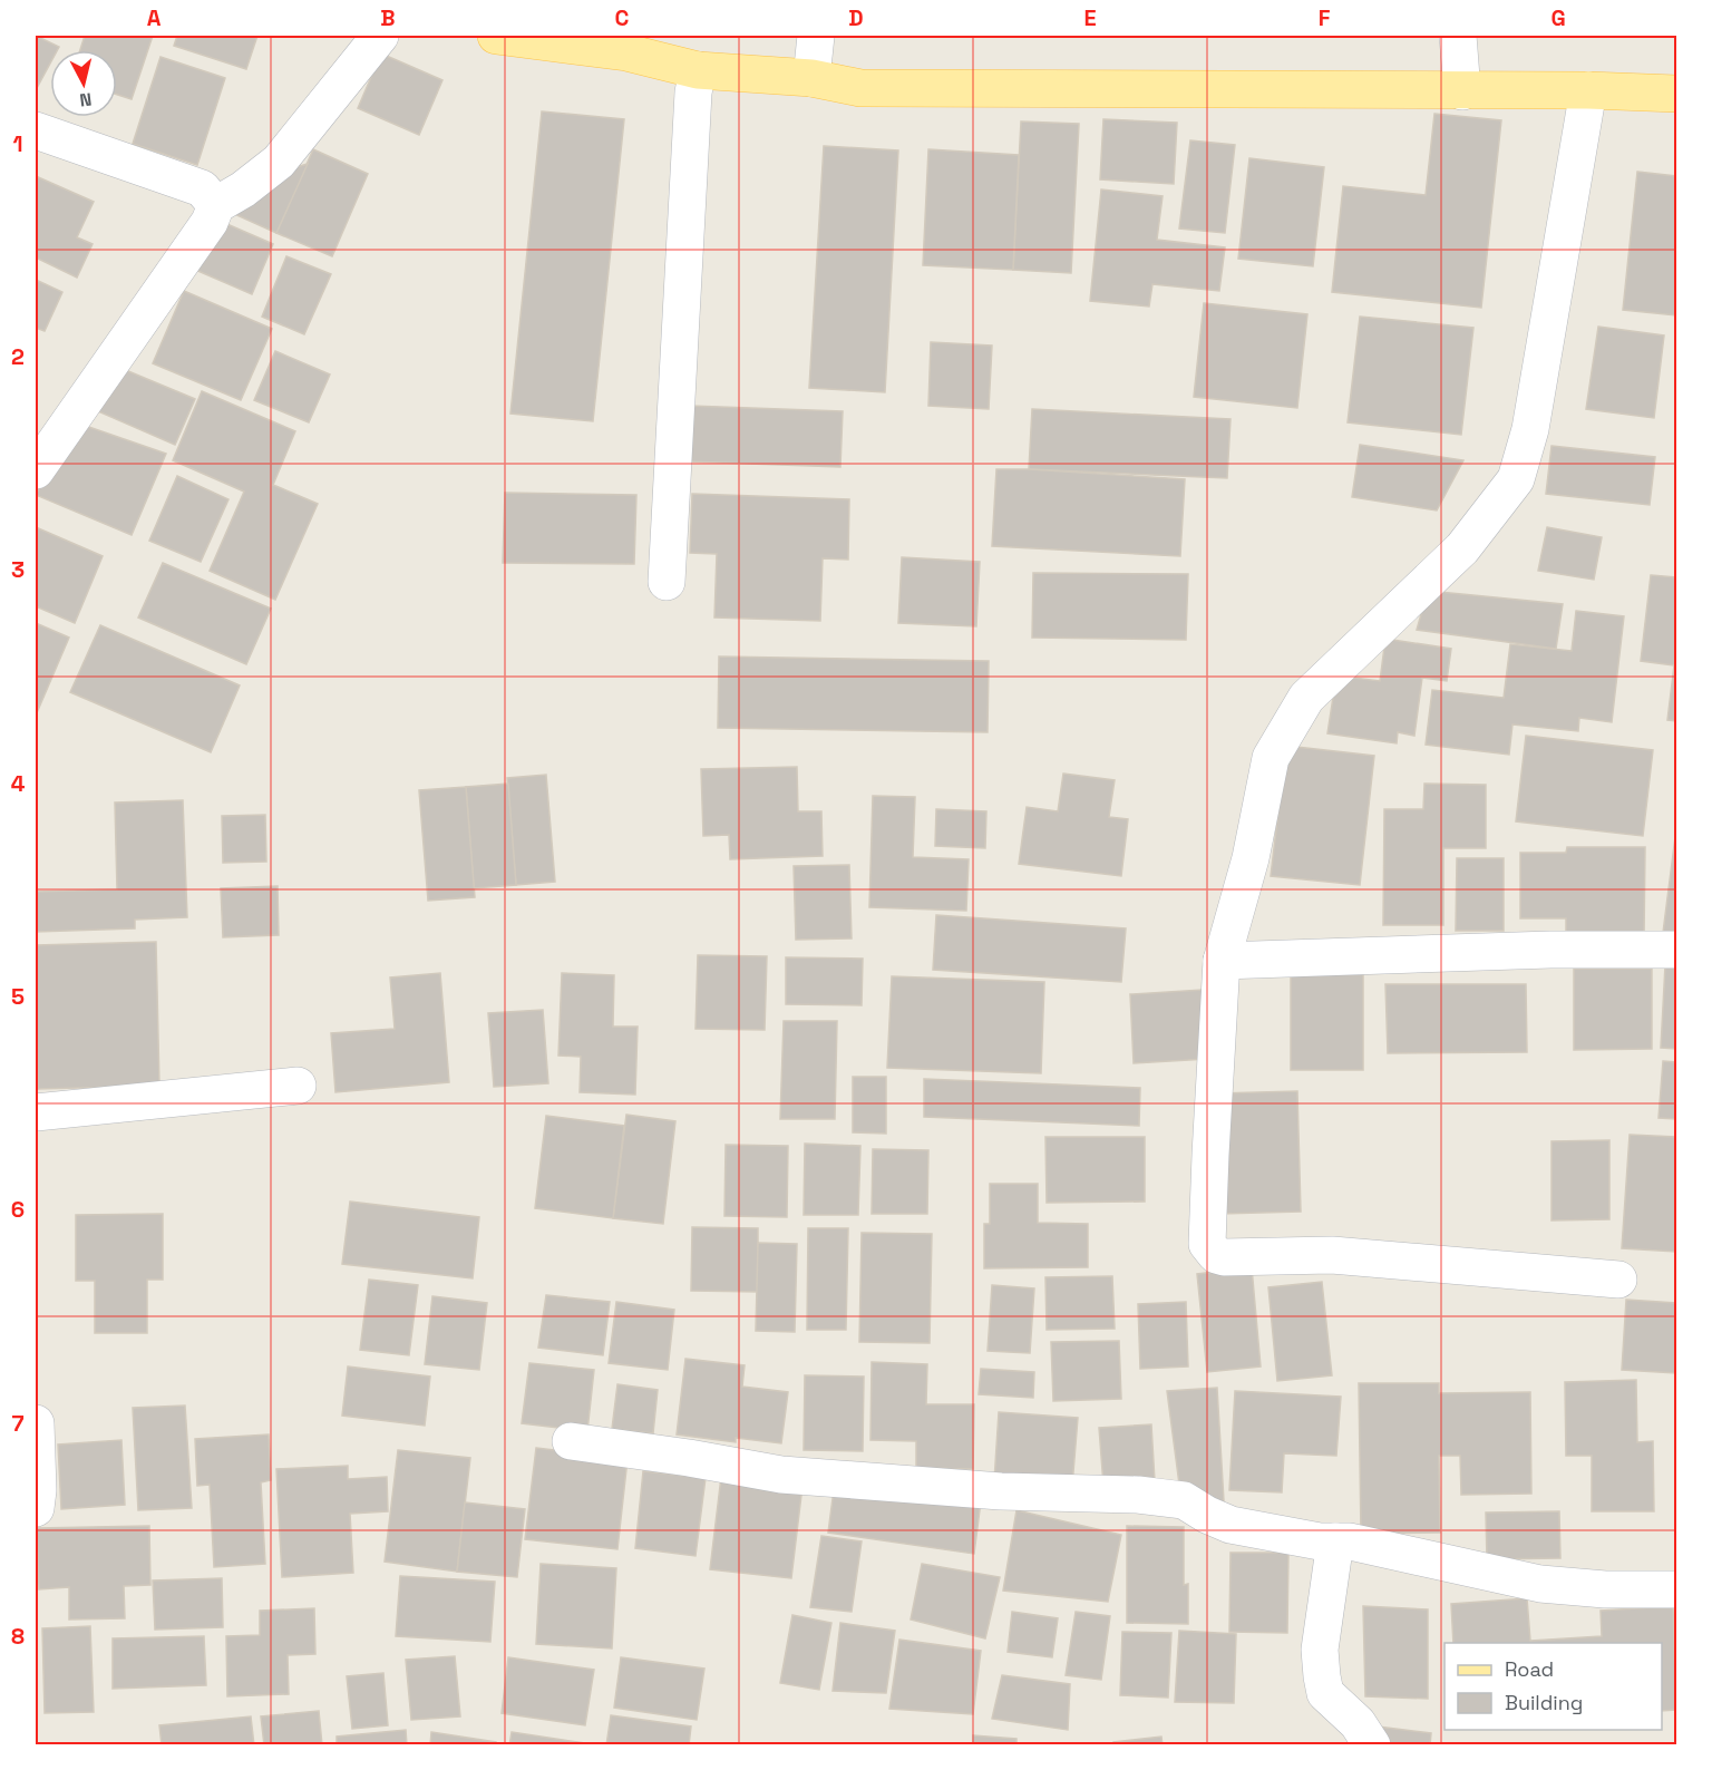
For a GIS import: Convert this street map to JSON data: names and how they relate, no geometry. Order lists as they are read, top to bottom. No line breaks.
{"legend":["Road","Building"],"north":"bottom","grid":{"columns":["A","B","C","D","E","F","G"],"rows":["1","2","3","4","5","6","7","8"]}}
